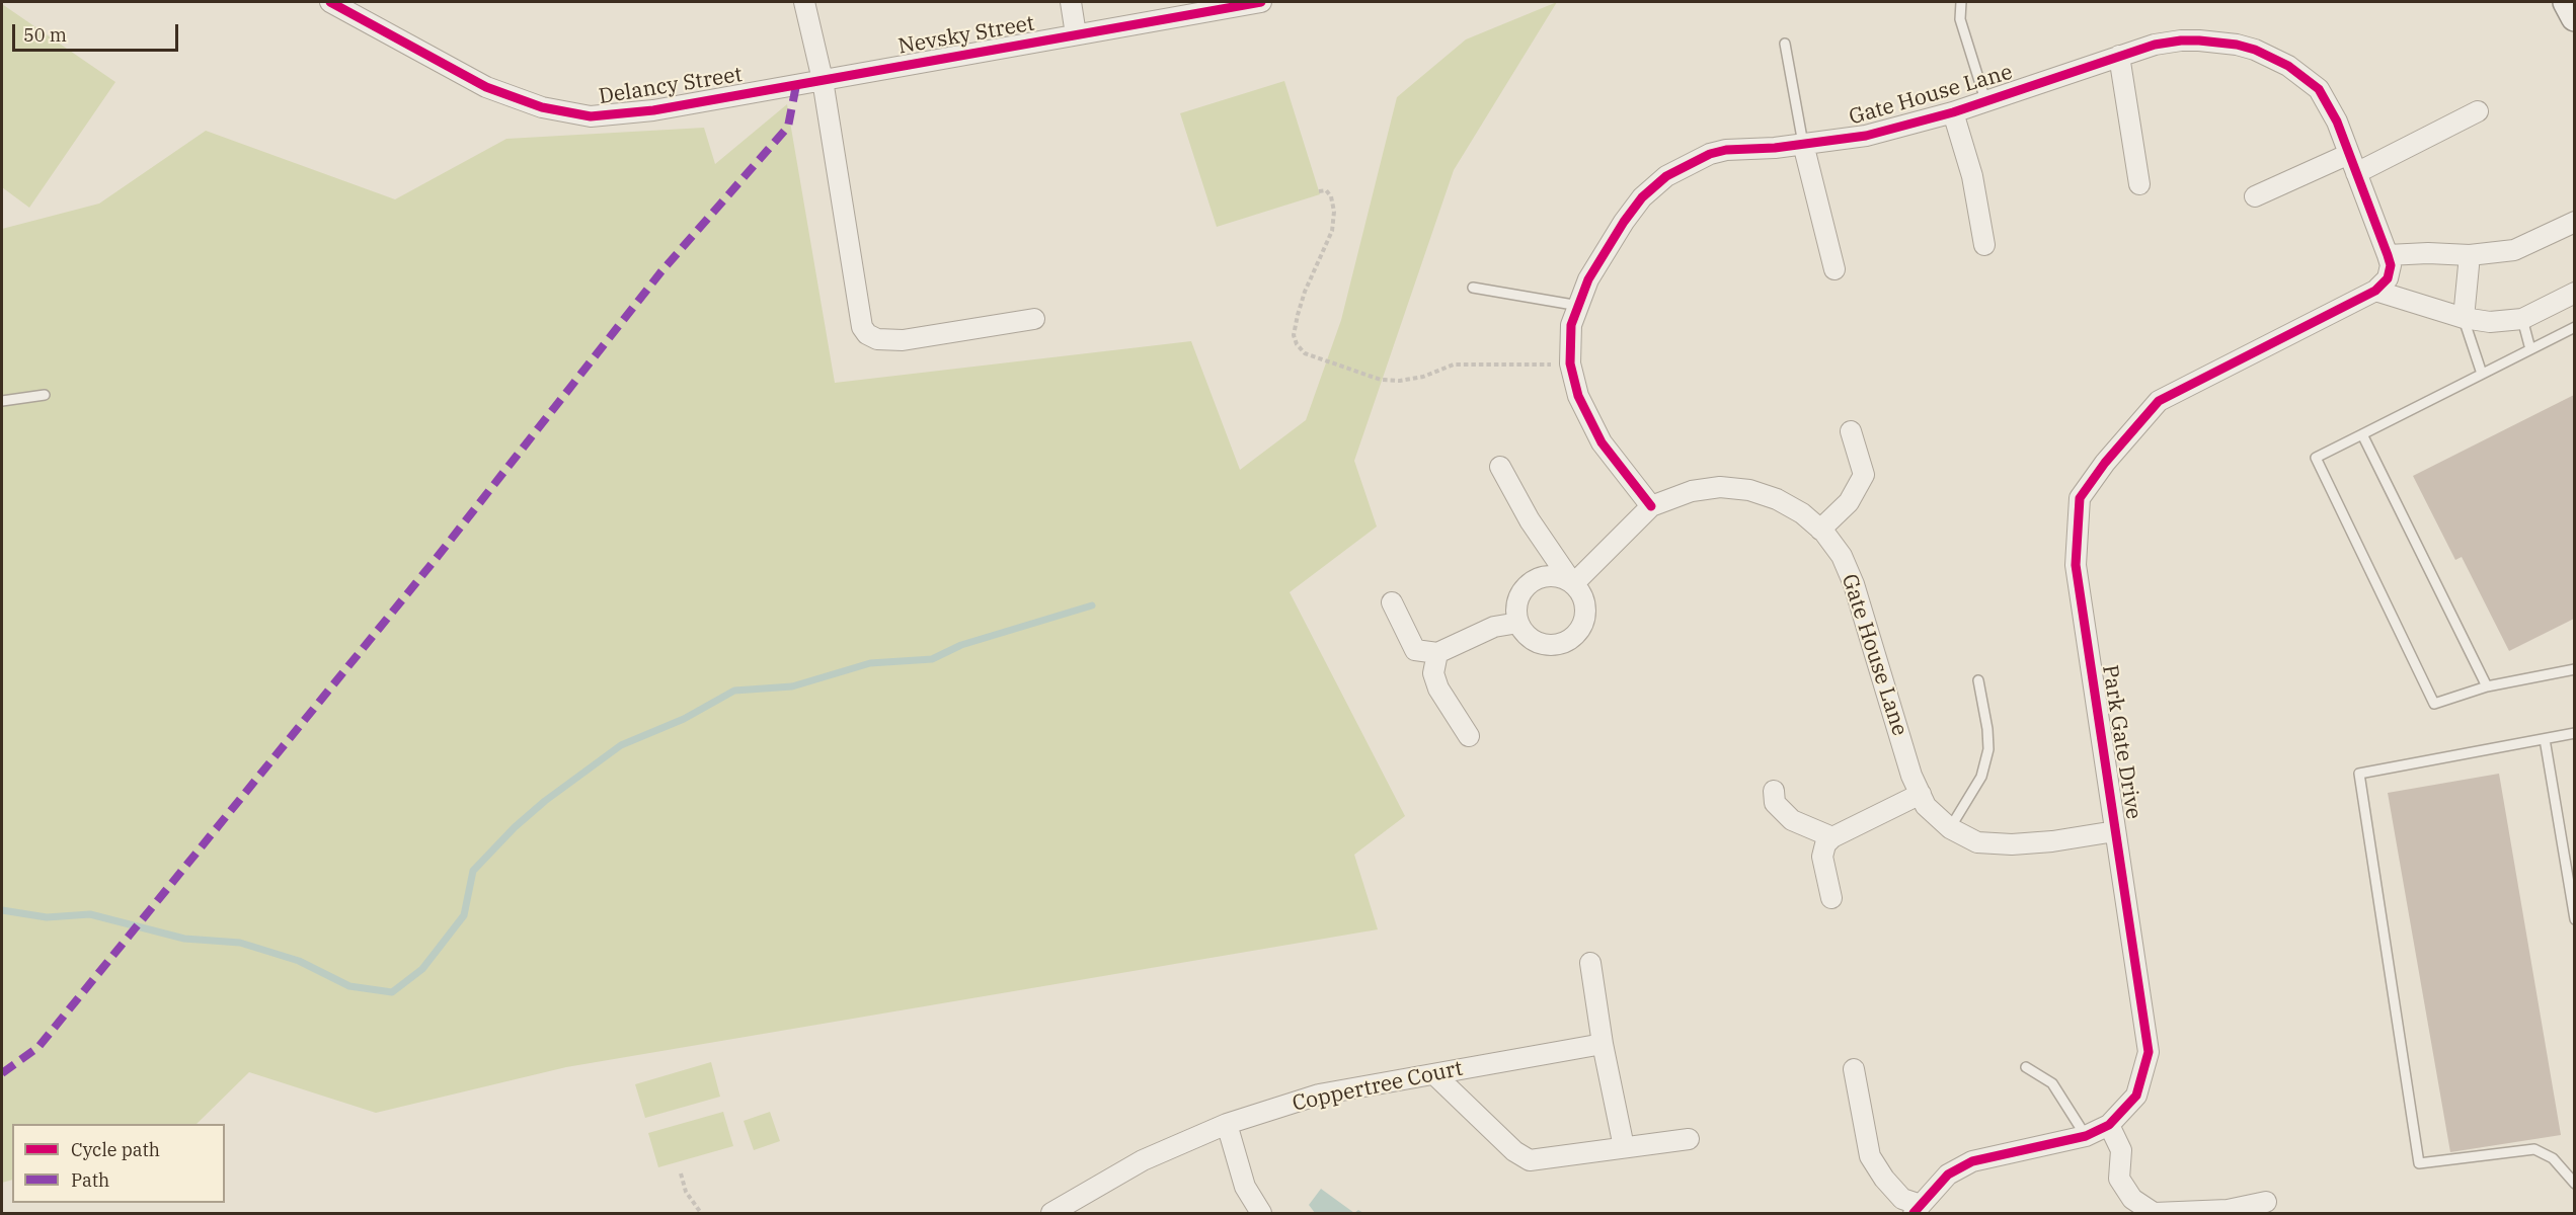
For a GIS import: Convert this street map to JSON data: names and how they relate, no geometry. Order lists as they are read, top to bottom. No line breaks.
{"streets":{"street":["Nevsky Street","Delancy Street","Gate House Lane","Park Gate Drive","Coppertree Court"]},"crossings":[["Nevsky Street","Delancy Street"],["Gate House Lane","Park Gate Drive"]],"legend":["Cycle path","Path"],"scale_bar":"50 m"}
